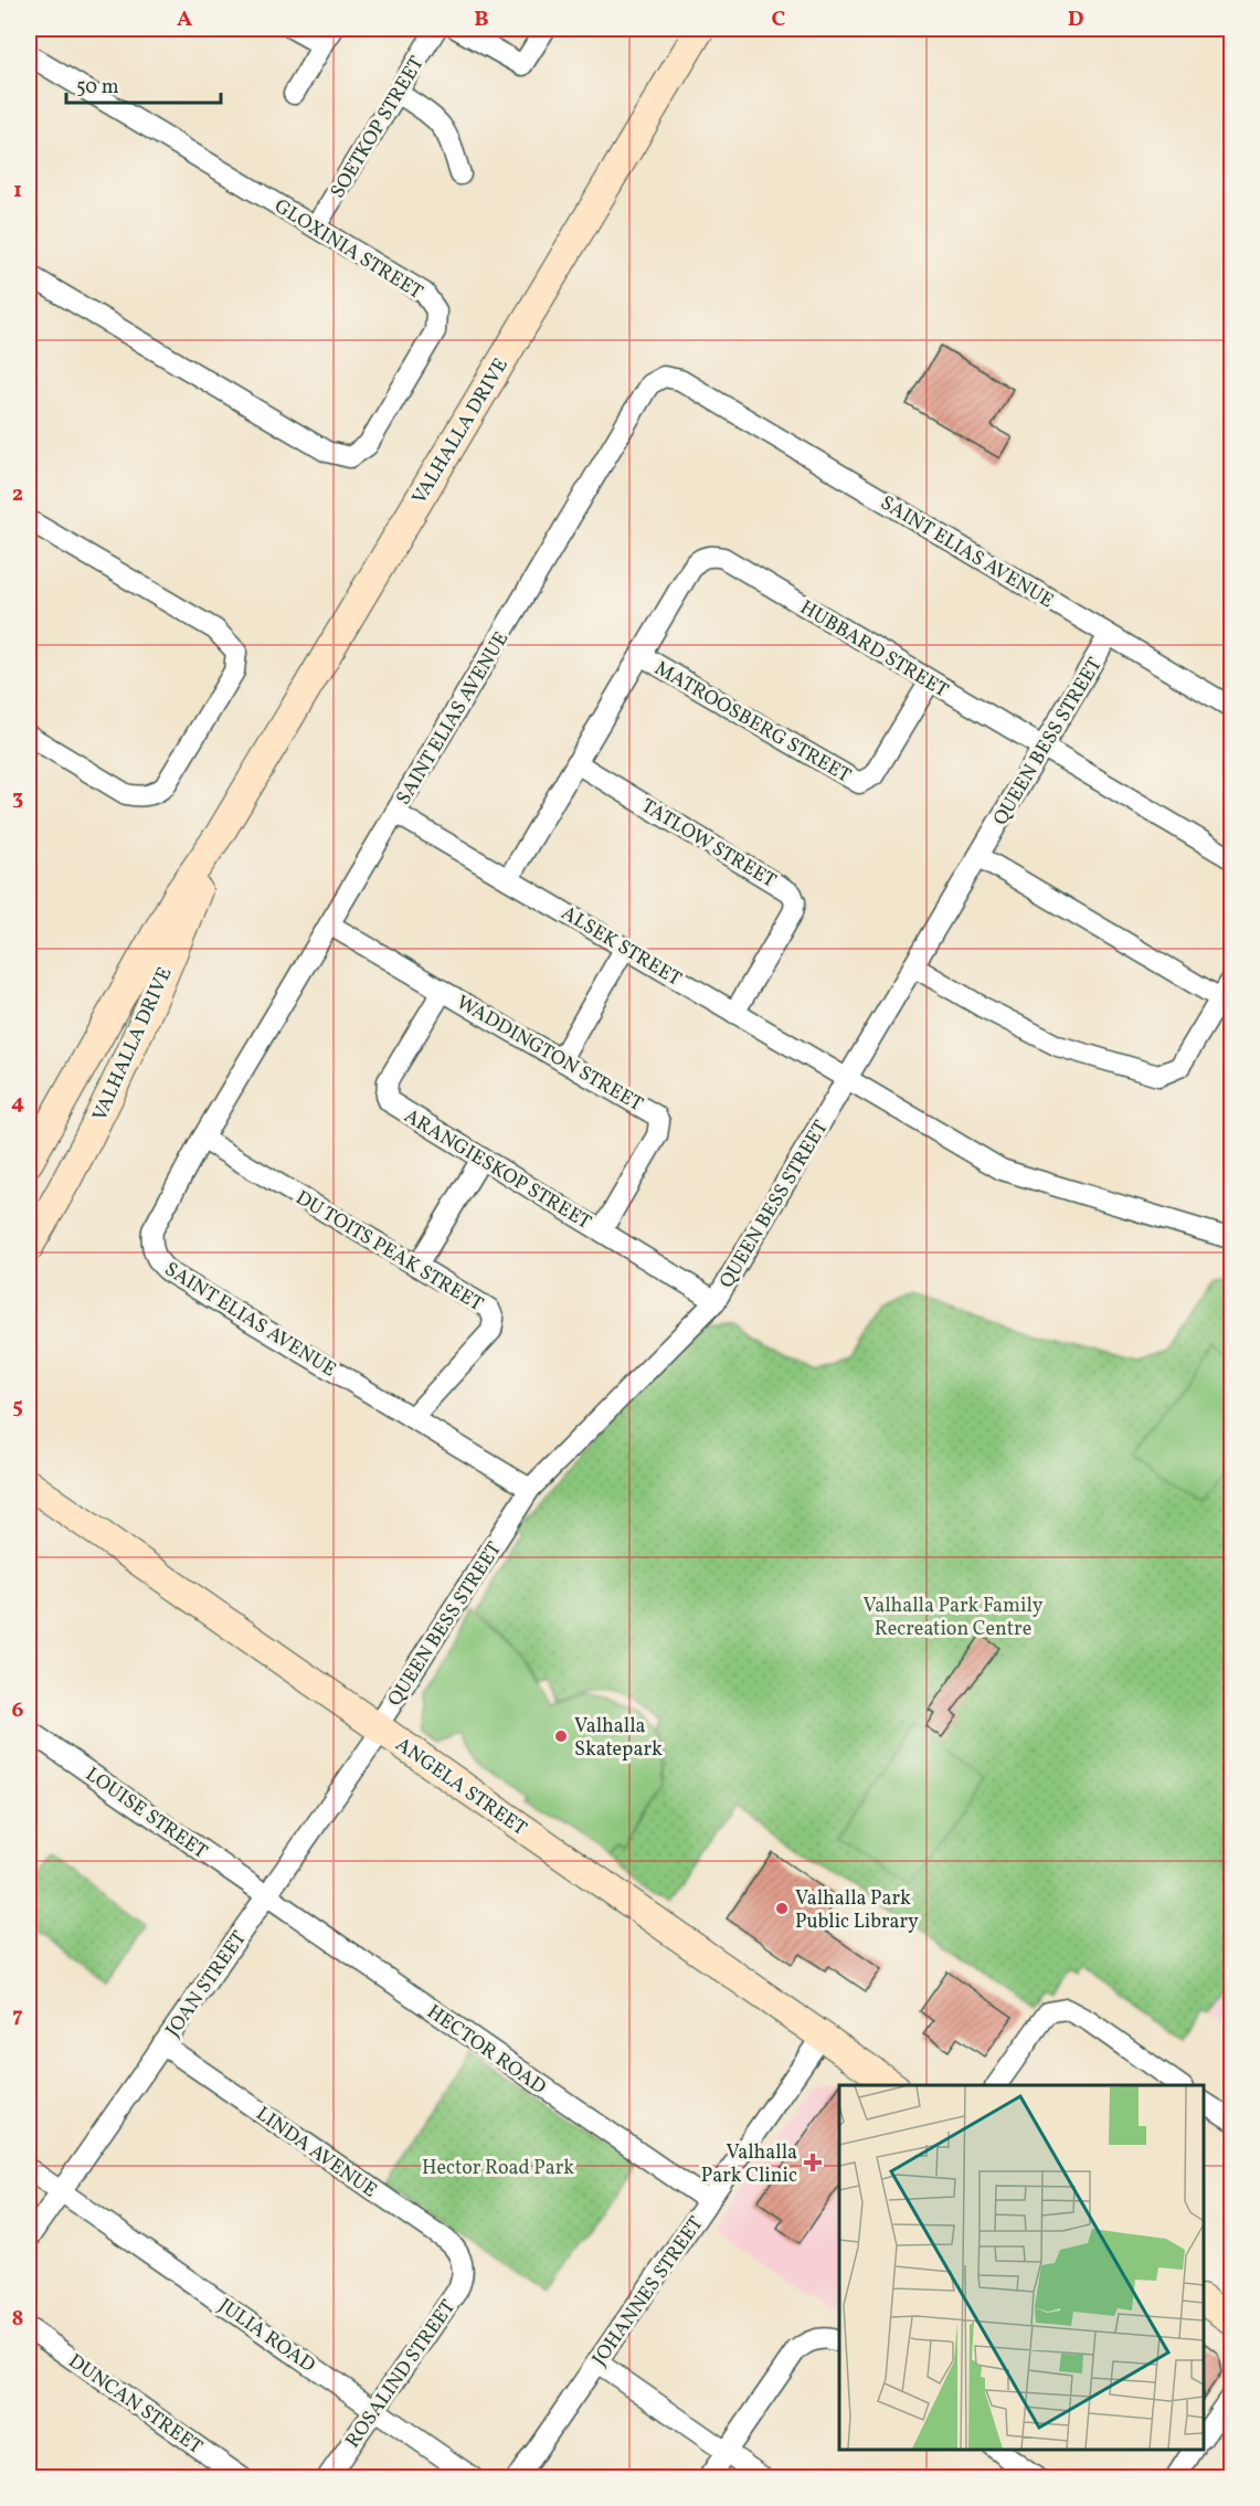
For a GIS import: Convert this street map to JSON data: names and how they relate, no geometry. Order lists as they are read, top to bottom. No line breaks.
{"streets":{"main road":["VALHALLA DRIVE","ANGELA STREET"],"street":["SOETKOP STREET","GLOXINIA STREET","SAINT ELIAS AVENUE","HUBBARD STREET","MATROOSBERG STREET","QUEEN BESS STREET","TATLOW STREET","ALSEK STREET","WADDINGTON STREET","ARANGIESKOP STREET","DU TOITS PEAK STREET","LOUISE STREET","JOAN STREET","HECTOR ROAD","LINDA AVENUE","JOHANNES STREET","JULIA ROAD","ROSALIND STREET","DUNCAN STREET"]},"crossings":[["SOETKOP STREET","GLOXINIA STREET"],["SAINT ELIAS AVENUE","QUEEN BESS STREET"],["SAINT ELIAS AVENUE","ALSEK STREET"],["SAINT ELIAS AVENUE","WADDINGTON STREET"],["SAINT ELIAS AVENUE","DU TOITS PEAK STREET"],["HUBBARD STREET","MATROOSBERG STREET"],["HUBBARD STREET","QUEEN BESS STREET"],["QUEEN BESS STREET","ALSEK STREET"],["QUEEN BESS STREET","ARANGIESKOP STREET"],["QUEEN BESS STREET","ANGELA STREET"],["QUEEN BESS STREET","JOAN STREET"],["TATLOW STREET","ALSEK STREET"],["WADDINGTON STREET","ARANGIESKOP STREET"],["ANGELA STREET","JOAN STREET"],["ANGELA STREET","JOHANNES STREET"],["LOUISE STREET","JOAN STREET"],["LOUISE STREET","HECTOR ROAD"],["JOAN STREET","HECTOR ROAD"],["JOAN STREET","LINDA AVENUE"],["JOAN STREET","JULIA ROAD"],["HECTOR ROAD","JOHANNES STREET"],["LINDA AVENUE","ROSALIND STREET"],["JULIA ROAD","ROSALIND STREET"]],"parks":["Valhalla Park Family Recreation Centre","Hector Road Park"],"places":{"other":["Valhalla Skatepark","Valhalla Park Public Library"],"health":["Valhalla Park Clinic"]},"scale_bar":"50 m","grid":{"columns":["A","B","C","D"],"rows":["1","2","3","4","5","6","7","8"]}}
